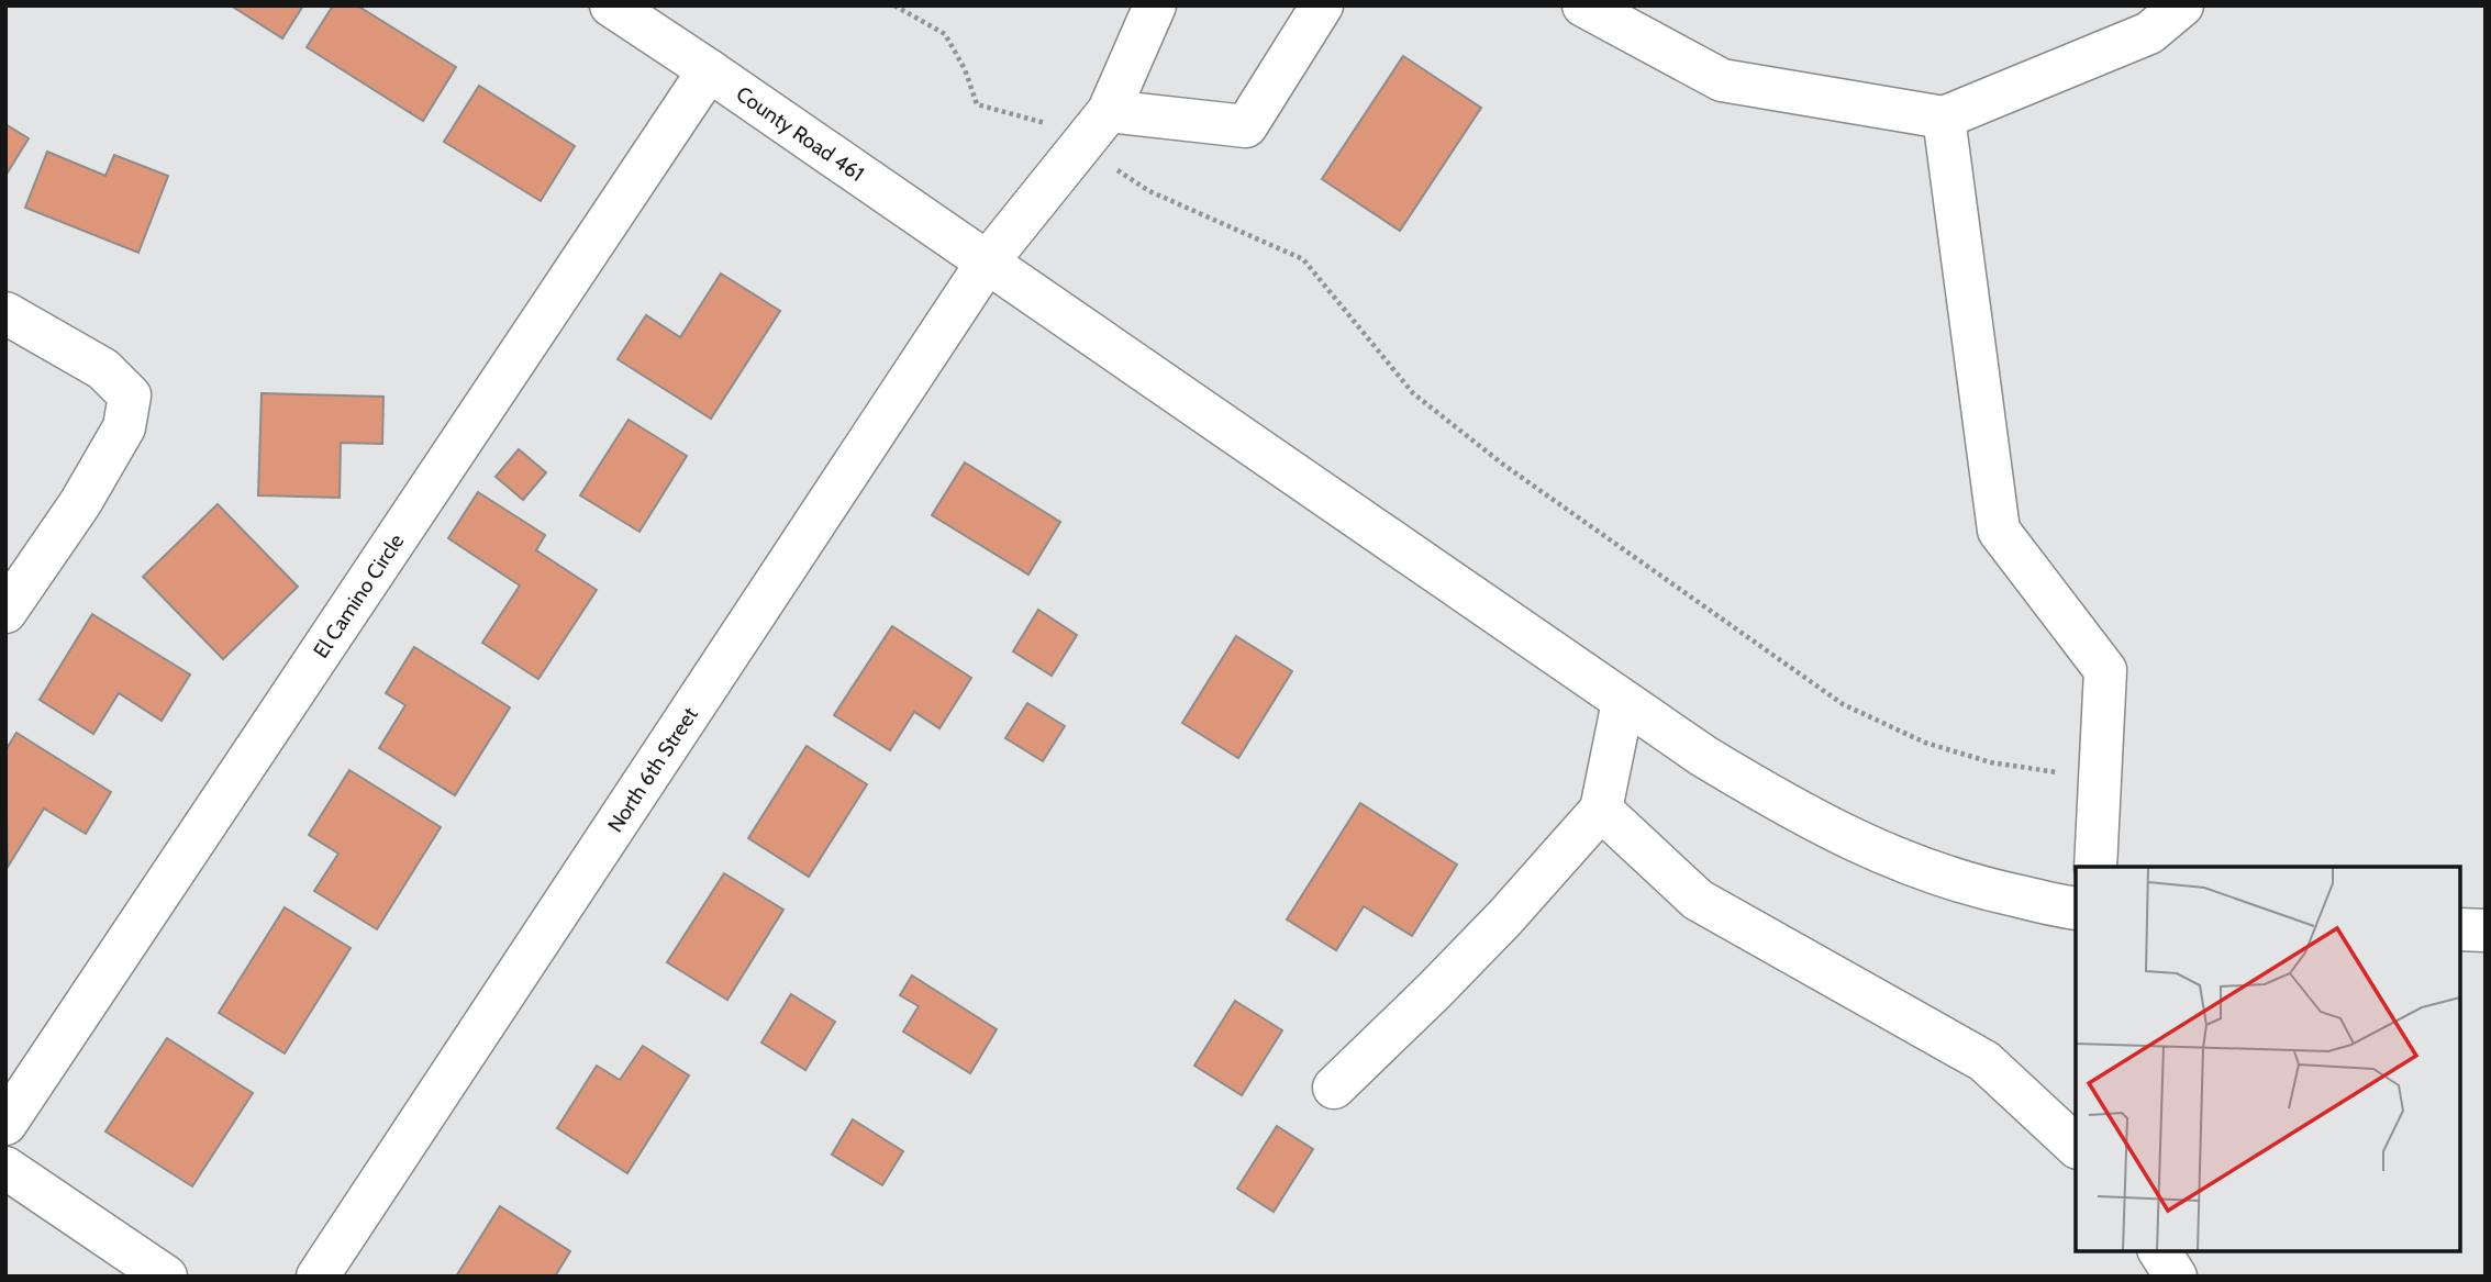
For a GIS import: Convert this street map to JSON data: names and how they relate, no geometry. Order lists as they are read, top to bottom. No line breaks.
{"streets":{"main road":["County Road 461","El Camino Circle","North 6th Street"]},"crossings":[["County Road 461","El Camino Circle"],["County Road 461","North 6th Street"]]}
